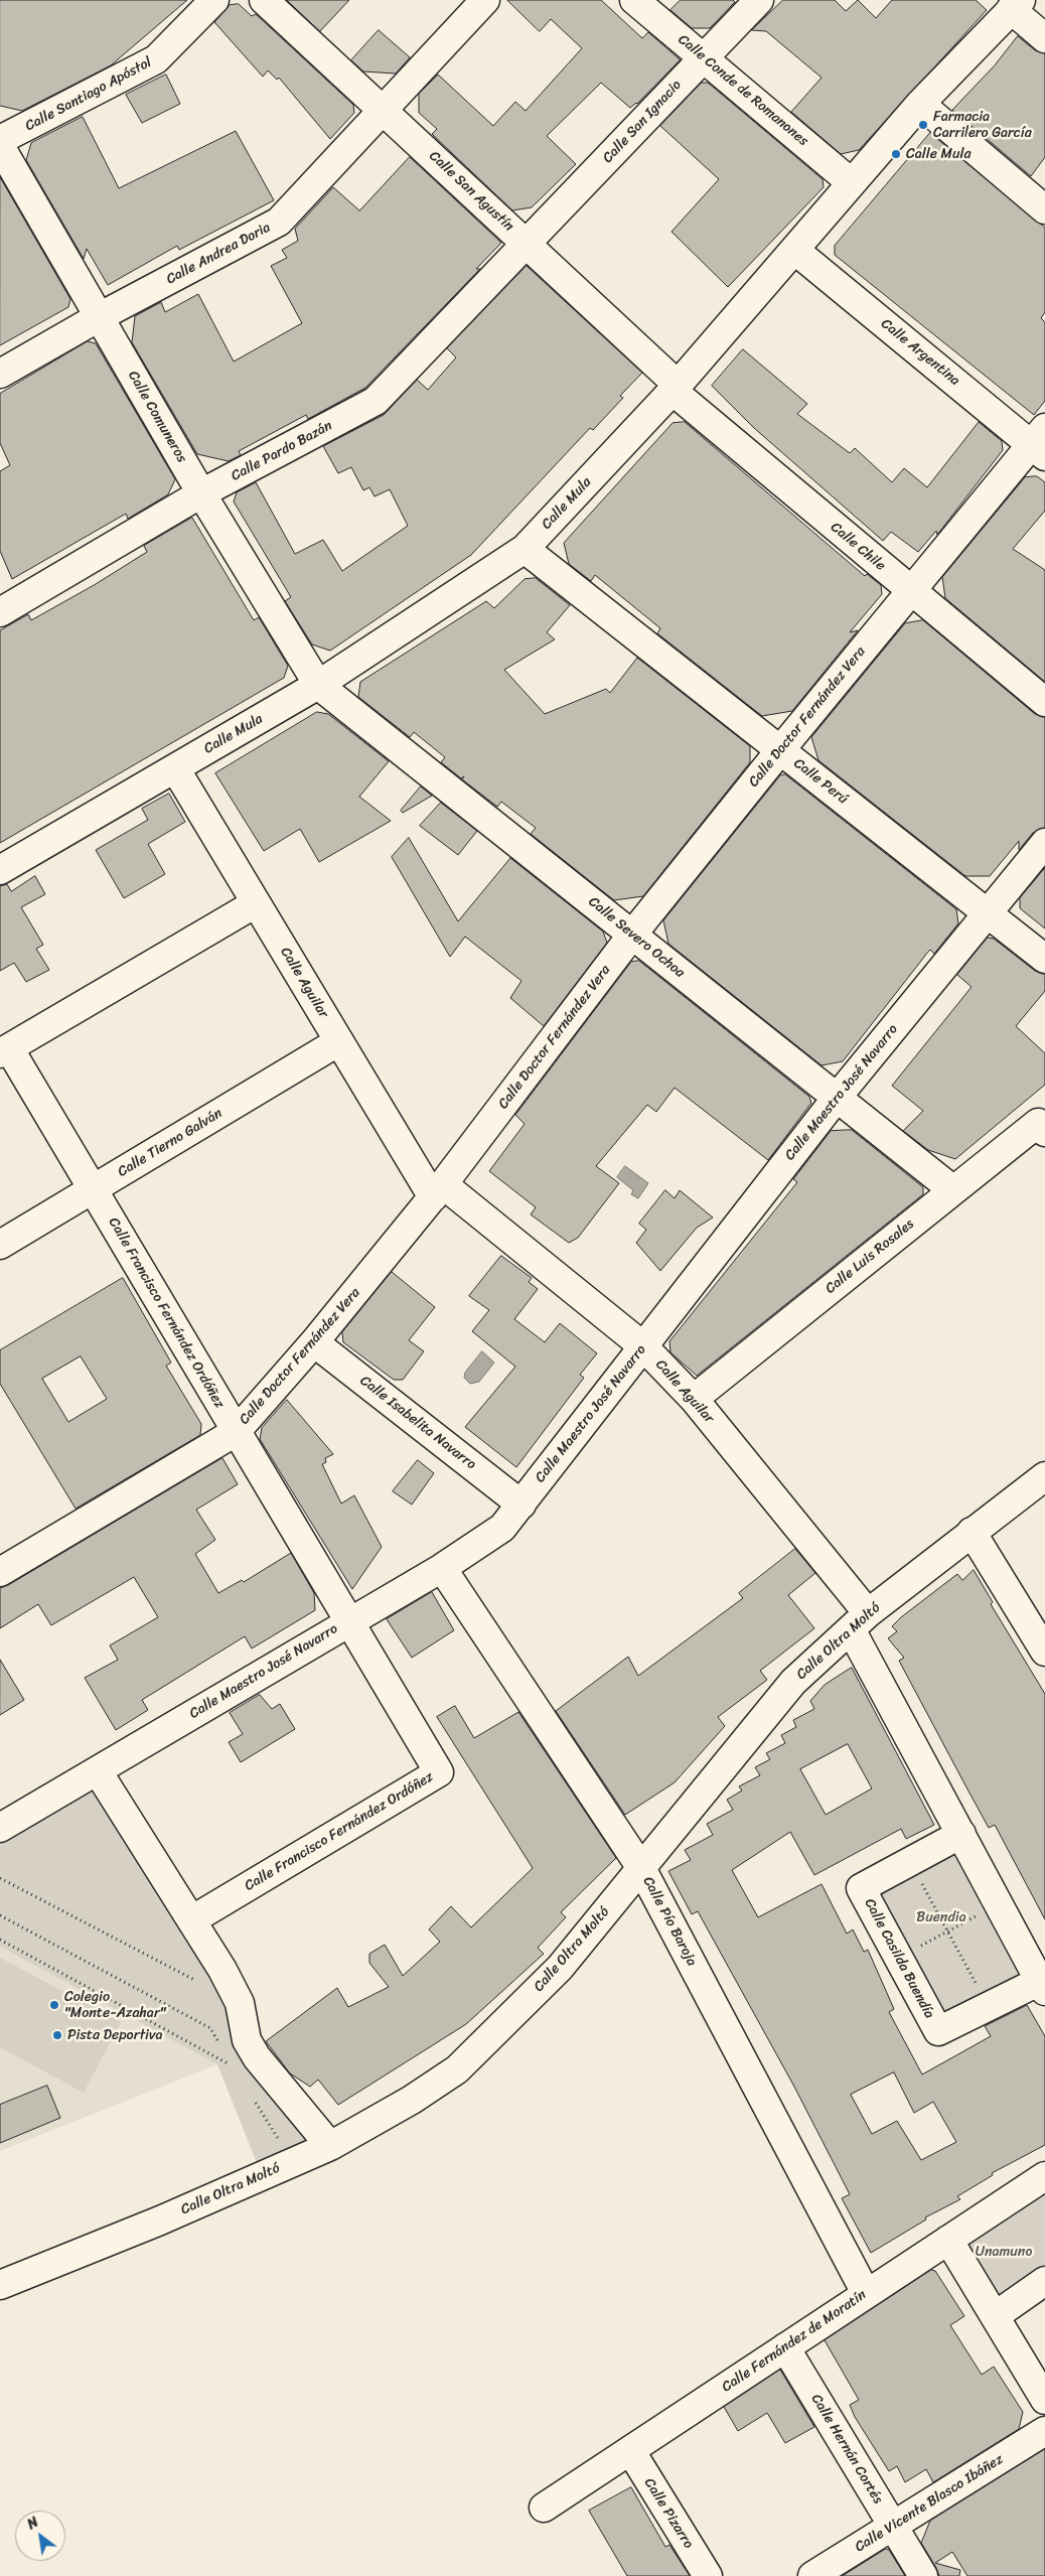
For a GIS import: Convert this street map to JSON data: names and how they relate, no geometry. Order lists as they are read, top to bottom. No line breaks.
{"streets":{"street":["Calle Conde de Romanones","Calle Santiago Apóstol","Calle San Ignacio","Calle San Agustín","Calle Andrea Doria","Calle Argentina","Calle Comuneros","Calle Pardo Bazán","Calle Mula","Calle Chile","Calle Doctor Fernández Vera","Calle Perú","Calle Severo Ochoa","Calle Aguilar","Calle Maestro José Navarro","Calle Tierno Galván","Calle Luis Rosales","Calle Francisco Fernández Ordóñez","Calle Isabelita Navarro","Calle Oltra Moltó","Calle Pío Baroja","Calle Casilda Buendía","Calle Fernández de Moratín","Calle Hernán Cortés","Calle Vicente Blasco Ibáñez","Calle Pizarro"]},"crossings":[["Calle Conde de Romanones","Calle San Ignacio"],["Calle Conde de Romanones","Calle Mula"],["Calle San Ignacio","Calle San Agustín"],["Calle San Ignacio","Calle Pardo Bazán"],["Calle San Agustín","Calle Andrea Doria"],["Calle San Agustín","Calle Pardo Bazán"],["Calle San Agustín","Calle Mula"],["Calle San Agustín","Calle Chile"],["Calle Andrea Doria","Calle Comuneros"],["Calle Argentina","Calle Mula"],["Calle Argentina","Calle Doctor Fernández Vera"],["Calle Comuneros","Calle Pardo Bazán"],["Calle Comuneros","Calle Mula"],["Calle Comuneros","Calle Severo Ochoa"],["Calle Mula","Calle Chile"],["Calle Mula","Calle Perú"],["Calle Mula","Calle Severo Ochoa"],["Calle Mula","Calle Aguilar"],["Calle Chile","Calle Doctor Fernández Vera"],["Calle Doctor Fernández Vera","Calle Perú"],["Calle Doctor Fernández Vera","Calle Severo Ochoa"],["Calle Doctor Fernández Vera","Calle Aguilar"],["Calle Doctor Fernández Vera","Calle Francisco Fernández Ordóñez"],["Calle Doctor Fernández Vera","Calle Isabelita Navarro"],["Calle Perú","Calle Maestro José Navarro"],["Calle Severo Ochoa","Calle Maestro José Navarro"],["Calle Severo Ochoa","Calle Luis Rosales"],["Calle Aguilar","Calle Maestro José Navarro"],["Calle Aguilar","Calle Tierno Galván"],["Calle Aguilar","Calle Luis Rosales"],["Calle Aguilar","Calle Oltra Moltó"],["Calle Aguilar","Calle Casilda Buendía"],["Calle Maestro José Navarro","Calle Francisco Fernández Ordóñez"],["Calle Maestro José Navarro","Calle Isabelita Navarro"],["Calle Maestro José Navarro","Calle Pío Baroja"],["Calle Tierno Galván","Calle Francisco Fernández Ordóñez"],["Calle Oltra Moltó","Calle Pío Baroja"],["Calle Oltra Moltó","Calle Casilda Buendía"],["Calle Pío Baroja","Calle Fernández de Moratín"],["Calle Fernández de Moratín","Calle Hernán Cortés"],["Calle Fernández de Moratín","Calle Pizarro"],["Calle Hernán Cortés","Calle Vicente Blasco Ibáñez"]],"parks":["Buendia","Unamuno"],"places":["Farmacia Carrilero García","Calle Mula","Colegio \"Monte-Azahar\"","Pista Deportiva"],"north":"top left"}
